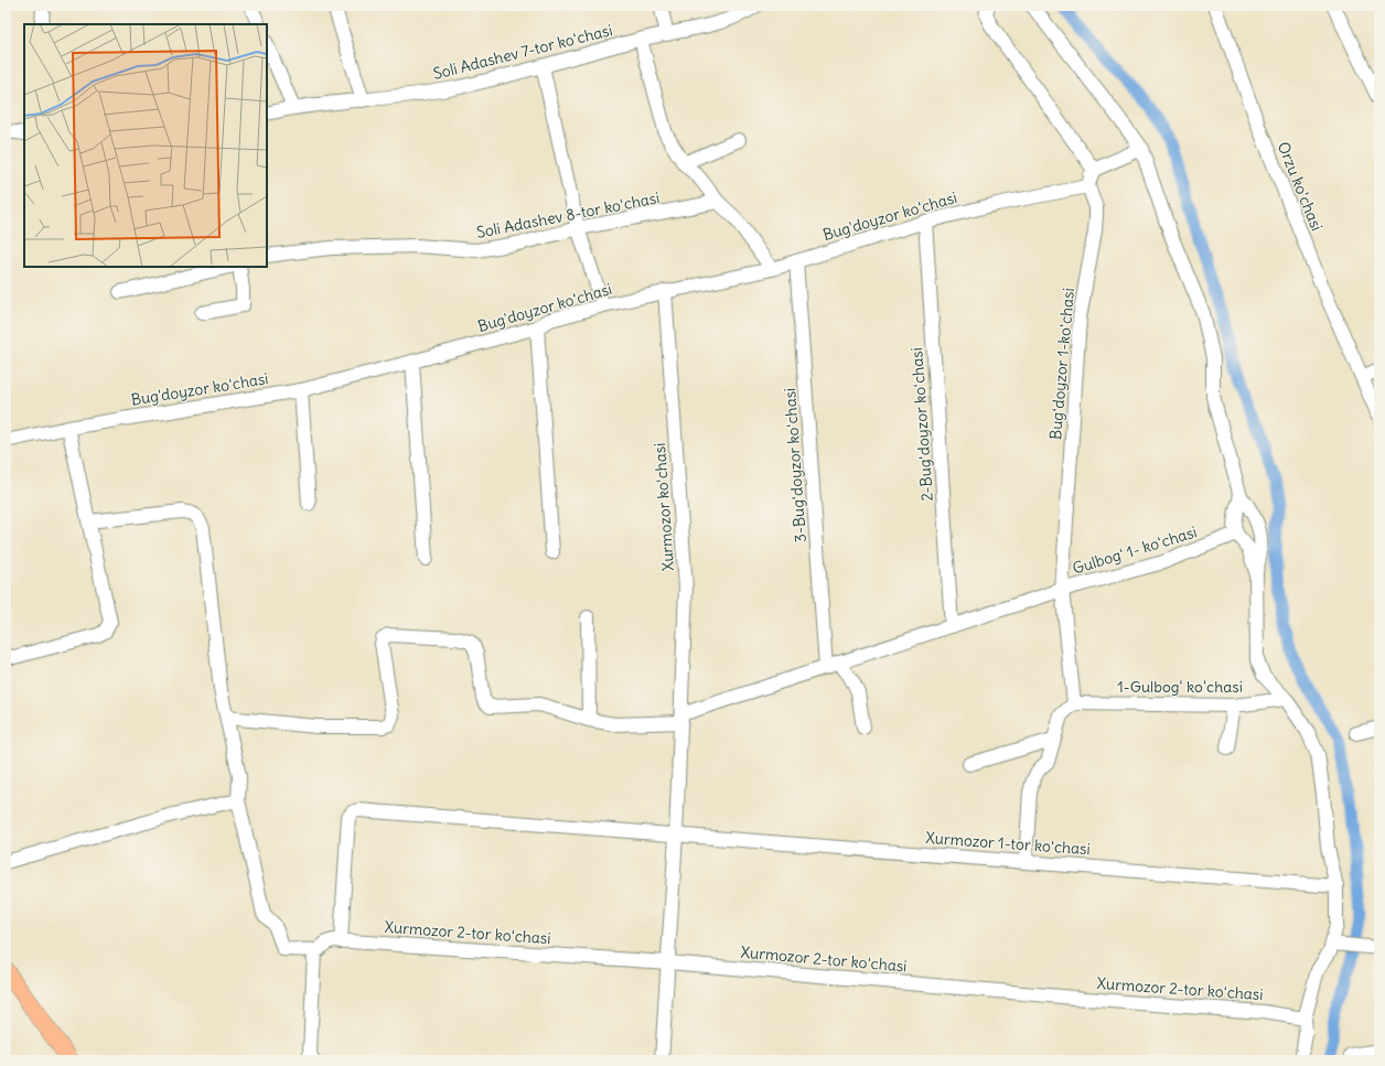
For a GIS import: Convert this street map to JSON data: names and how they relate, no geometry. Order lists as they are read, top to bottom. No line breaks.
{"streets":{"street":["Soli Adashev 7-tor koʻchasi","Orzu koʻchasi","Soli Adashev 8-tor koʻchasi","Bug'doyzor koʻchasi","Bugʻdoyzor 1-koʻchasi","2-Bugʻdoyzor koʻchasi","3-Bugʻdoyzor koʻchasi","Xurmozor koʻchasi","Gulbogʻ 1- koʻchasi","1-Gulbogʻ koʻchasi","Xurmozor 1-tor koʻchasi","Xurmozor 2-tor koʻchasi"]},"crossings":[["Bug'doyzor koʻchasi","Bugʻdoyzor 1-koʻchasi"],["Bug'doyzor koʻchasi","2-Bugʻdoyzor koʻchasi"],["Bug'doyzor koʻchasi","3-Bugʻdoyzor koʻchasi"],["Bug'doyzor koʻchasi","Xurmozor koʻchasi"],["Bugʻdoyzor 1-koʻchasi","Gulbogʻ 1- koʻchasi"],["Xurmozor koʻchasi","Xurmozor 1-tor koʻchasi"],["Xurmozor koʻchasi","Xurmozor 2-tor koʻchasi"],["Gulbogʻ 1- koʻchasi","1-Gulbogʻ koʻchasi"],["Xurmozor 1-tor koʻchasi","Xurmozor 2-tor koʻchasi"]]}
